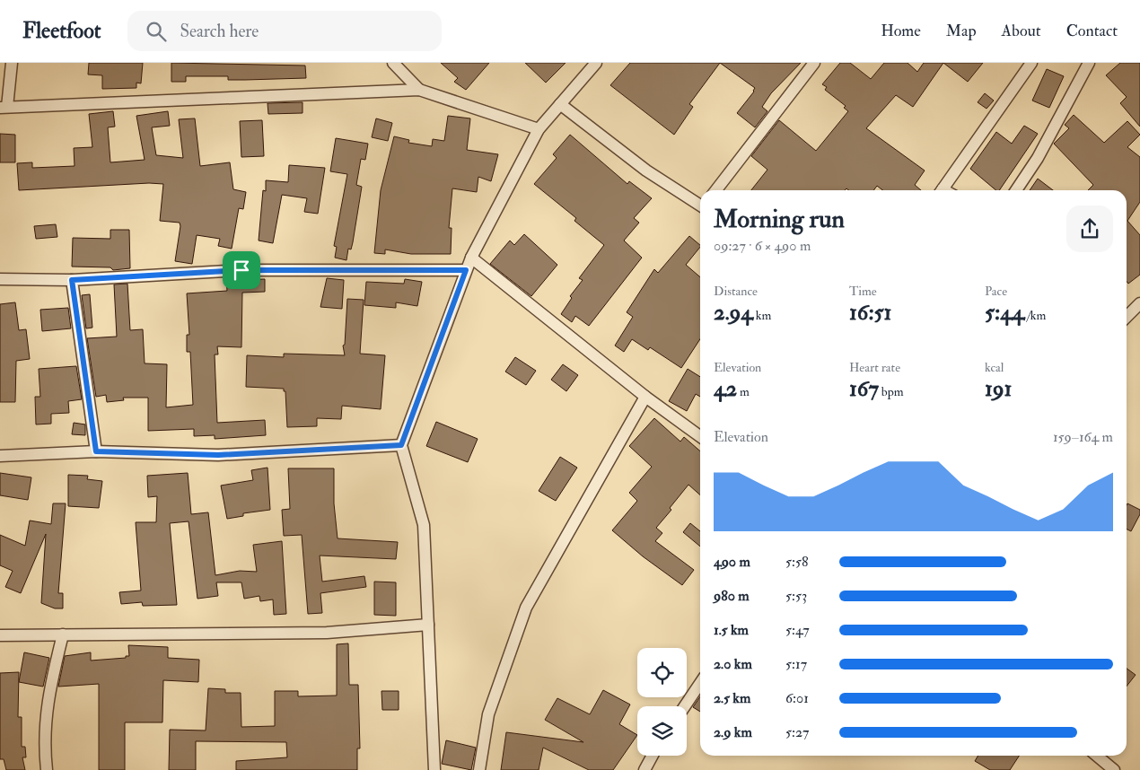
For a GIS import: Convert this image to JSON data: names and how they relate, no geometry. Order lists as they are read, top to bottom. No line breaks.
{"page":{"header":"Fleetfoot","search":"Search here","nav":["Home","Map","About","Contact"],"heading":["Morning run","09:27 · 6 × 490 m"],"stats":[["Distance","2.94 km"],["Time","16:51"],["Pace","5:44 /km"],["Elevation","42 m"],["Heart rate","167 bpm"],["kcal","191"]],"chart":["Elevation","159–164 m"],"list":[{"name":"490 m","note":"5:58"},{"name":"980 m","note":"5:53"},{"name":"1.5 km","note":"5:47"},{"name":"2.0 km","note":"5:17"},{"name":"2.5 km","note":"6:01"},{"name":"2.9 km","note":"5:27"}]}}
